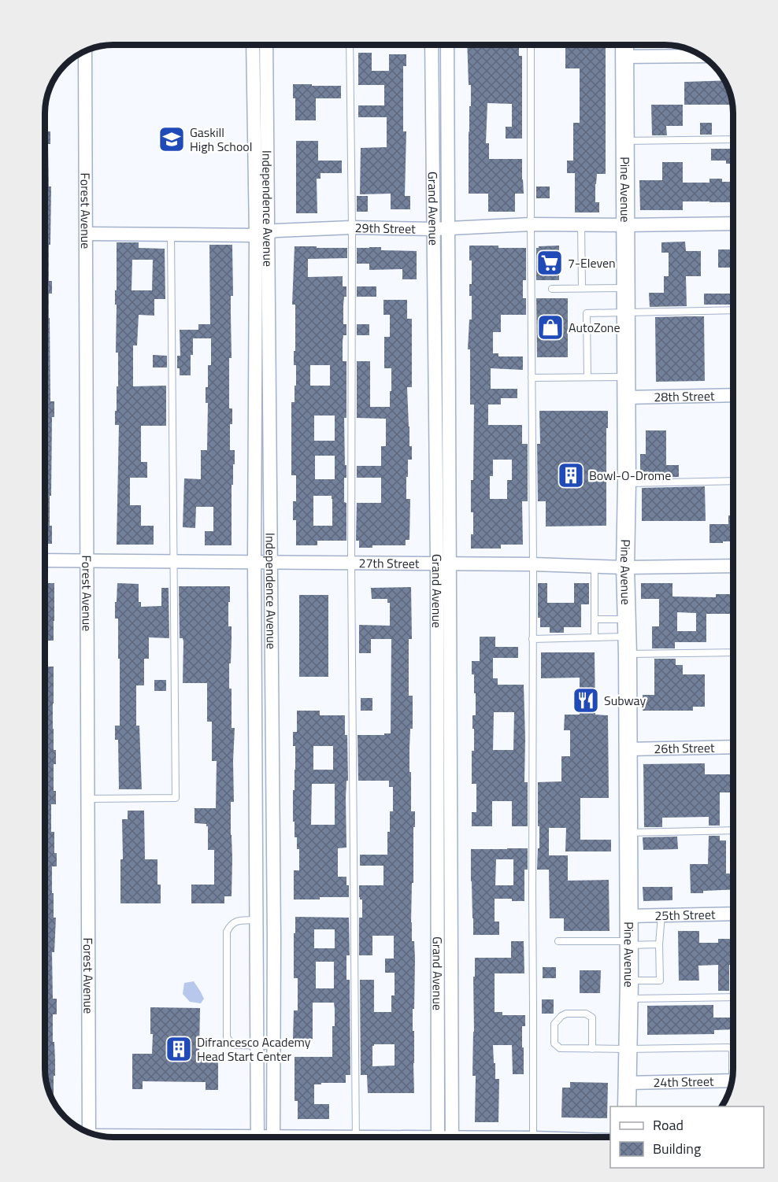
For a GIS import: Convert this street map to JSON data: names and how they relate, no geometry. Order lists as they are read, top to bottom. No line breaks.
{"streets":{"main road":["Pine Avenue"],"street":["Independence Avenue","Grand Avenue","Forest Avenue","29th Street","28th Street","27th Street","26th Street","25th Street","24th Street"]},"crossings":[["Pine Avenue","29th Street"],["Pine Avenue","28th Street"],["Pine Avenue","27th Street"],["Pine Avenue","26th Street"],["Pine Avenue","25th Street"],["Pine Avenue","24th Street"],["Independence Avenue","29th Street"],["Independence Avenue","27th Street"],["Grand Avenue","29th Street"],["Grand Avenue","27th Street"],["Forest Avenue","29th Street"],["Forest Avenue","27th Street"]],"places":{"school or university":["Gaskill High School"],"supermarket":["7-Eleven"],"shop":["AutoZone"],"building":["Bowl-O-Drome","Difrancesco Academy Head Start Center"],"restaurant":["Subway"]},"legend":["Road","Building"]}
